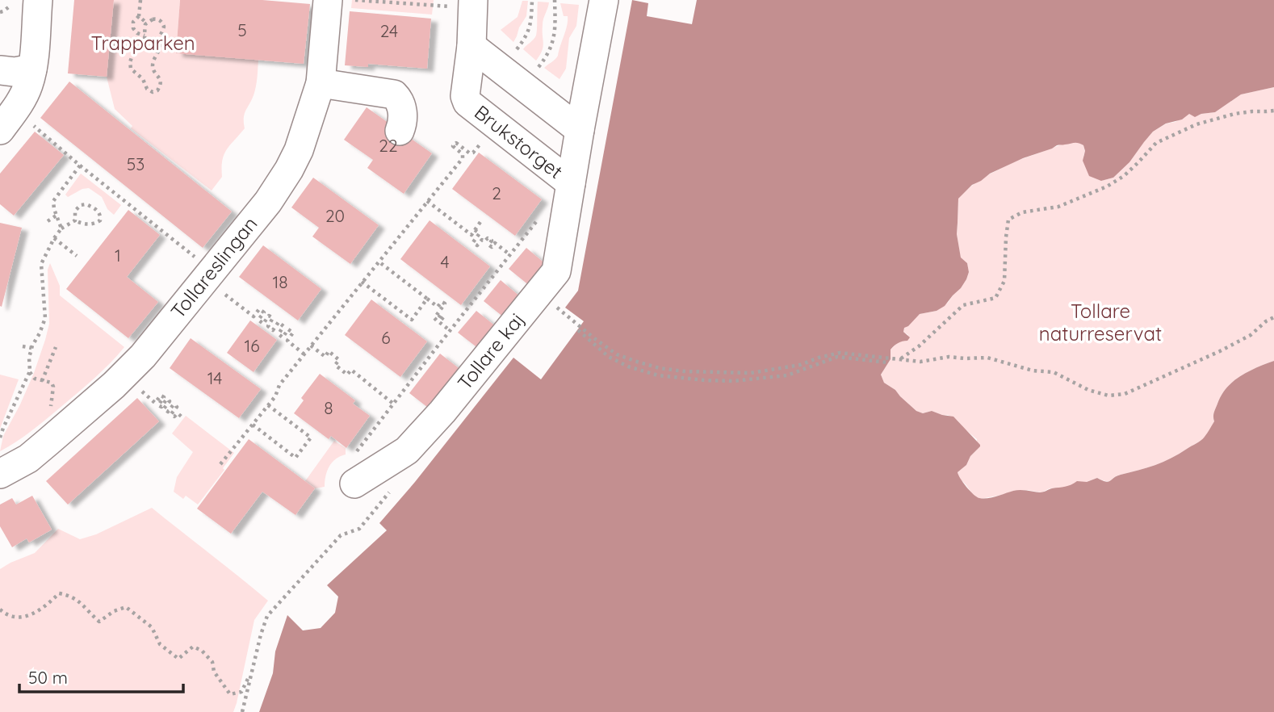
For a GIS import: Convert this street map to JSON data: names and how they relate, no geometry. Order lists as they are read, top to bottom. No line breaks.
{"streets":{"street":["Brukstorget","Tollareslingan","Tollare kaj"]},"crossings":[["Brukstorget","Tollare kaj"]],"parks":["Trapparken","Tollare naturreservat"],"house_numbers":["5","24","22","53","2","20","1","4","18","6","16","14","8"],"scale_bar":"50 m"}
